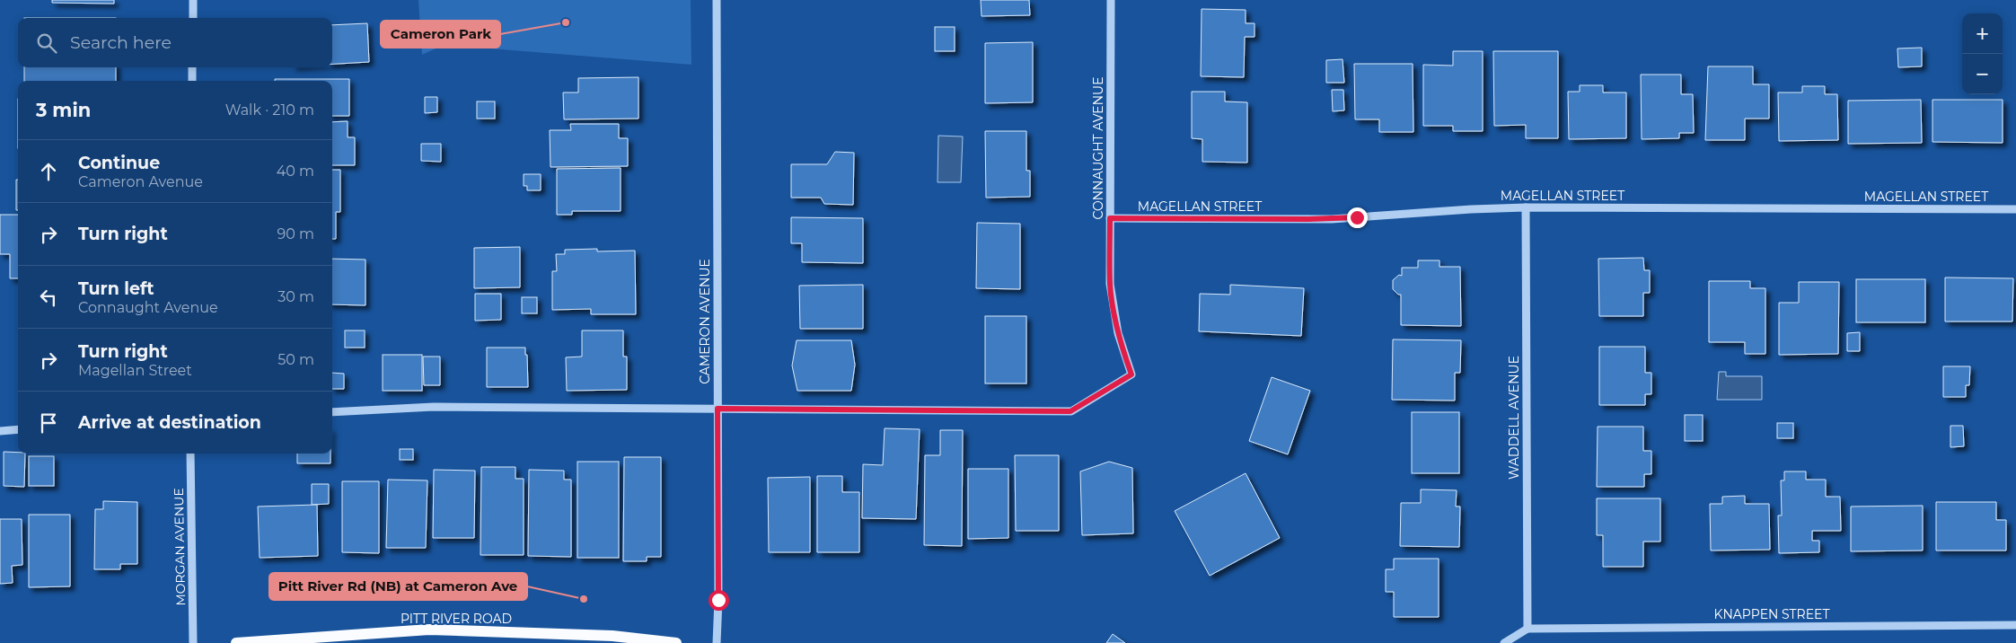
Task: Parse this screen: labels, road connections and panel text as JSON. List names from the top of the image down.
{
  "streets": {
    "main road": ["PITT RIVER ROAD"],
    "street": [
      "CONNAUGHT AVENUE",
      "MAGELLAN STREET",
      "CAMERON AVENUE",
      "WADDELL AVENUE",
      "MORGAN AVENUE",
      "KNAPPEN STREET"
    ]
  },
  "crossings": [
    ["CONNAUGHT AVENUE", "MAGELLAN STREET"],
    ["CONNAUGHT AVENUE", "CAMERON AVENUE"],
    ["MAGELLAN STREET", "WADDELL AVENUE"],
    ["WADDELL AVENUE", "KNAPPEN STREET"]
  ],
  "places": ["Cameron Park", "Pitt River Rd (NB) at Cameron Ave"],
  "page": {
    "map_buttons": ["+", "−"],
    "search": "Search here",
    "heading": ["3 min", "Walk · 210 m"],
    "list": [
      ["Continue", "Cameron Avenue", "40 m"],
      ["Turn right", "90 m"],
      ["Turn left", "Connaught Avenue", "30 m"],
      ["Turn right", "Magellan Street", "50 m"],
      "Arrive at destination"
    ]
  }
}
